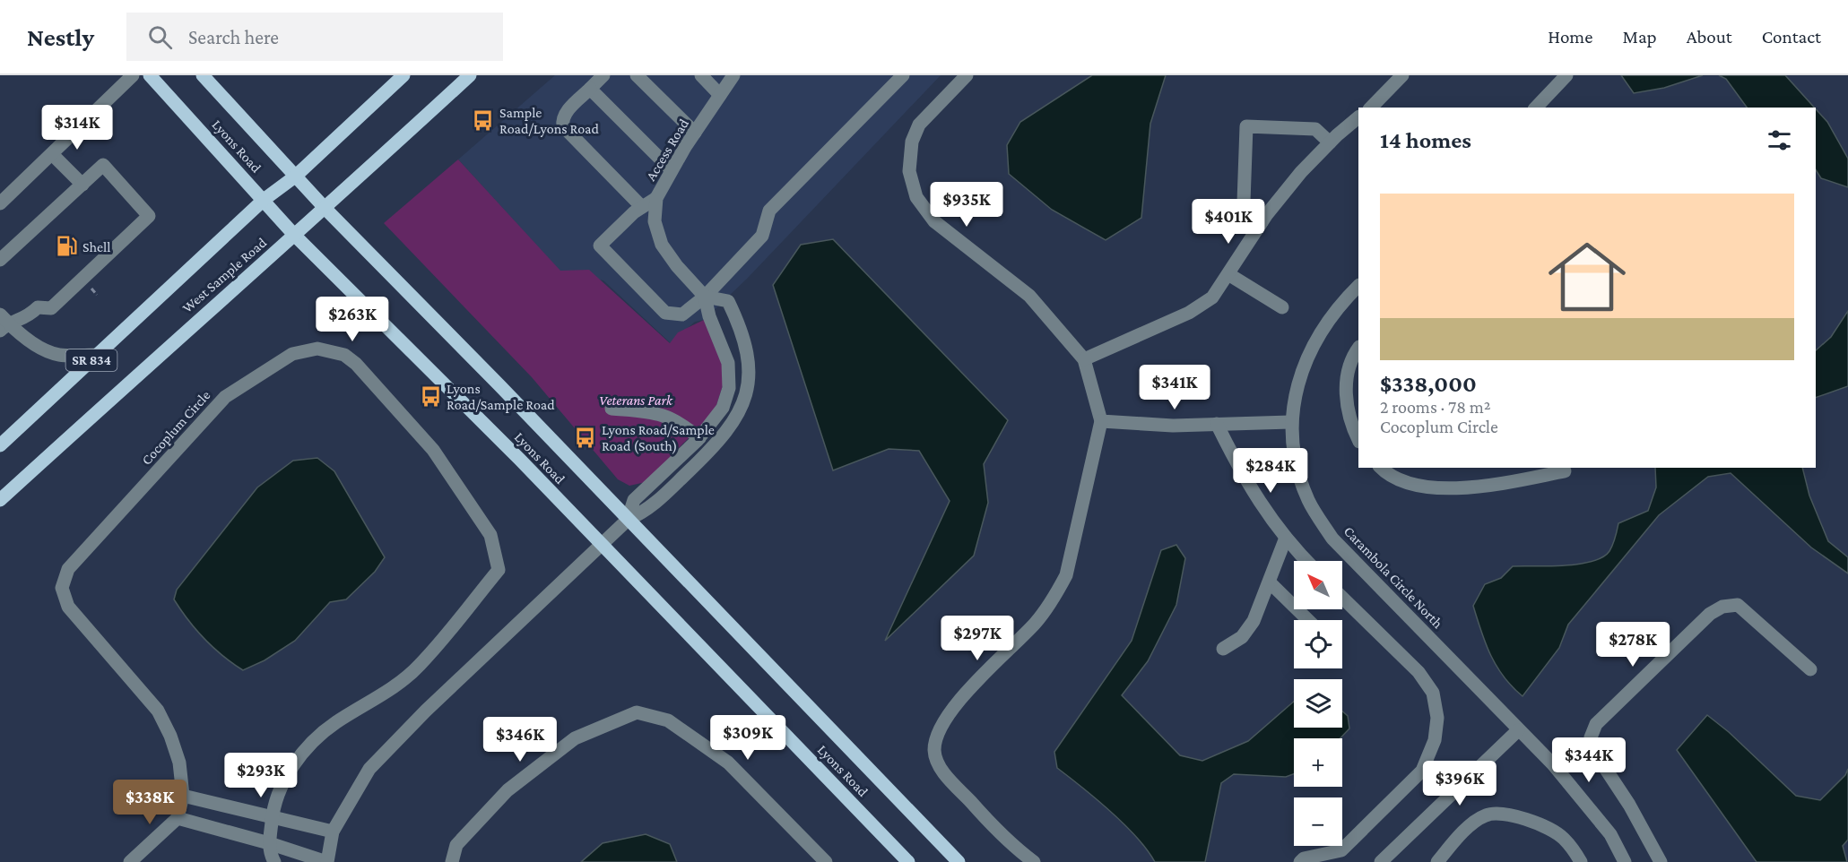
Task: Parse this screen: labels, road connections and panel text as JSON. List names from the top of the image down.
{
  "streets": {
    "main road": ["Lyons Road", "West Sample Road", "SR 834"],
    "street": ["Access Road", "Cocoplum Circle", "Carambola Circle North"]
  },
  "crossings": [
    ["Lyons Road", "Access Road"],
    ["Lyons Road", "West Sample Road"]
  ],
  "parks": ["Veterans Park"],
  "places": {
    "bus stop": ["Sample Road/Lyons Road", "Lyons Road/Sample Road", "Lyons Road/Sample Road (South)"],
    "fuel station": ["Shell"]
  },
  "north": "top left",
  "page": {
    "header": "Nestly",
    "search": "Search here",
    "nav": [
      "Home",
      "Map",
      "About",
      "Contact"
    ],
    "price": [
      "$314K",
      "$935K",
      "$401K",
      "$263K",
      "$341K",
      "$284K",
      "$297K",
      "$278K",
      "$309K",
      "$346K",
      "$344K",
      "$293K",
      "$396K",
      "$338K"
    ],
    "heading": "14 homes",
    "list": [
      {
        "name": "$338,000",
        "note": "2 rooms · 78 m² · Cocoplum Circle"
      }
    ],
    "map_buttons": ["+", "−"]
  }
}
